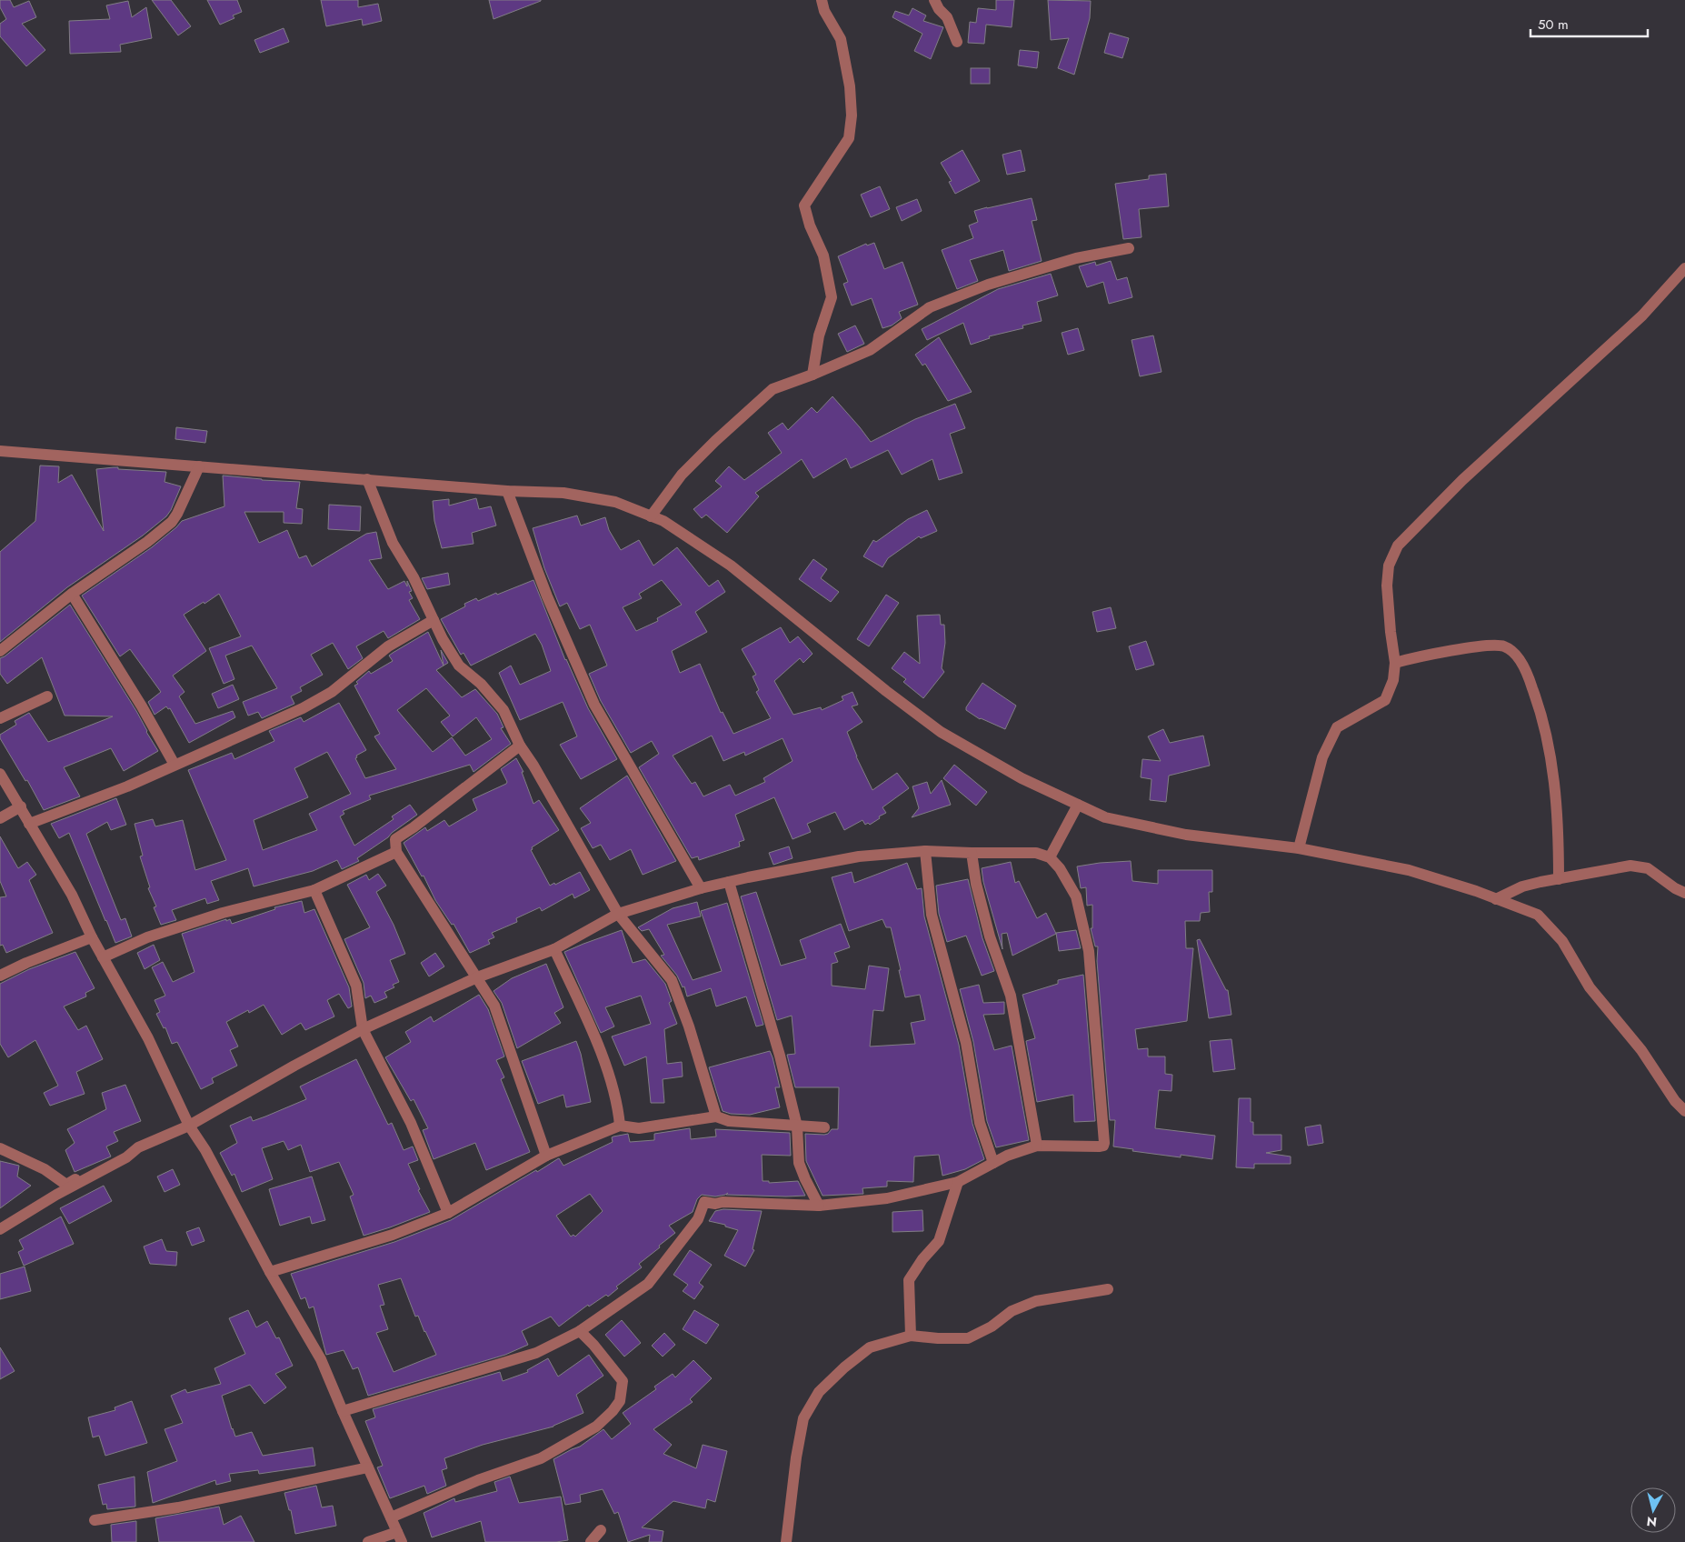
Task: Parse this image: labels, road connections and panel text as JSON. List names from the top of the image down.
{
  "scale_bar": "50 m",
  "north": "bottom"
}
